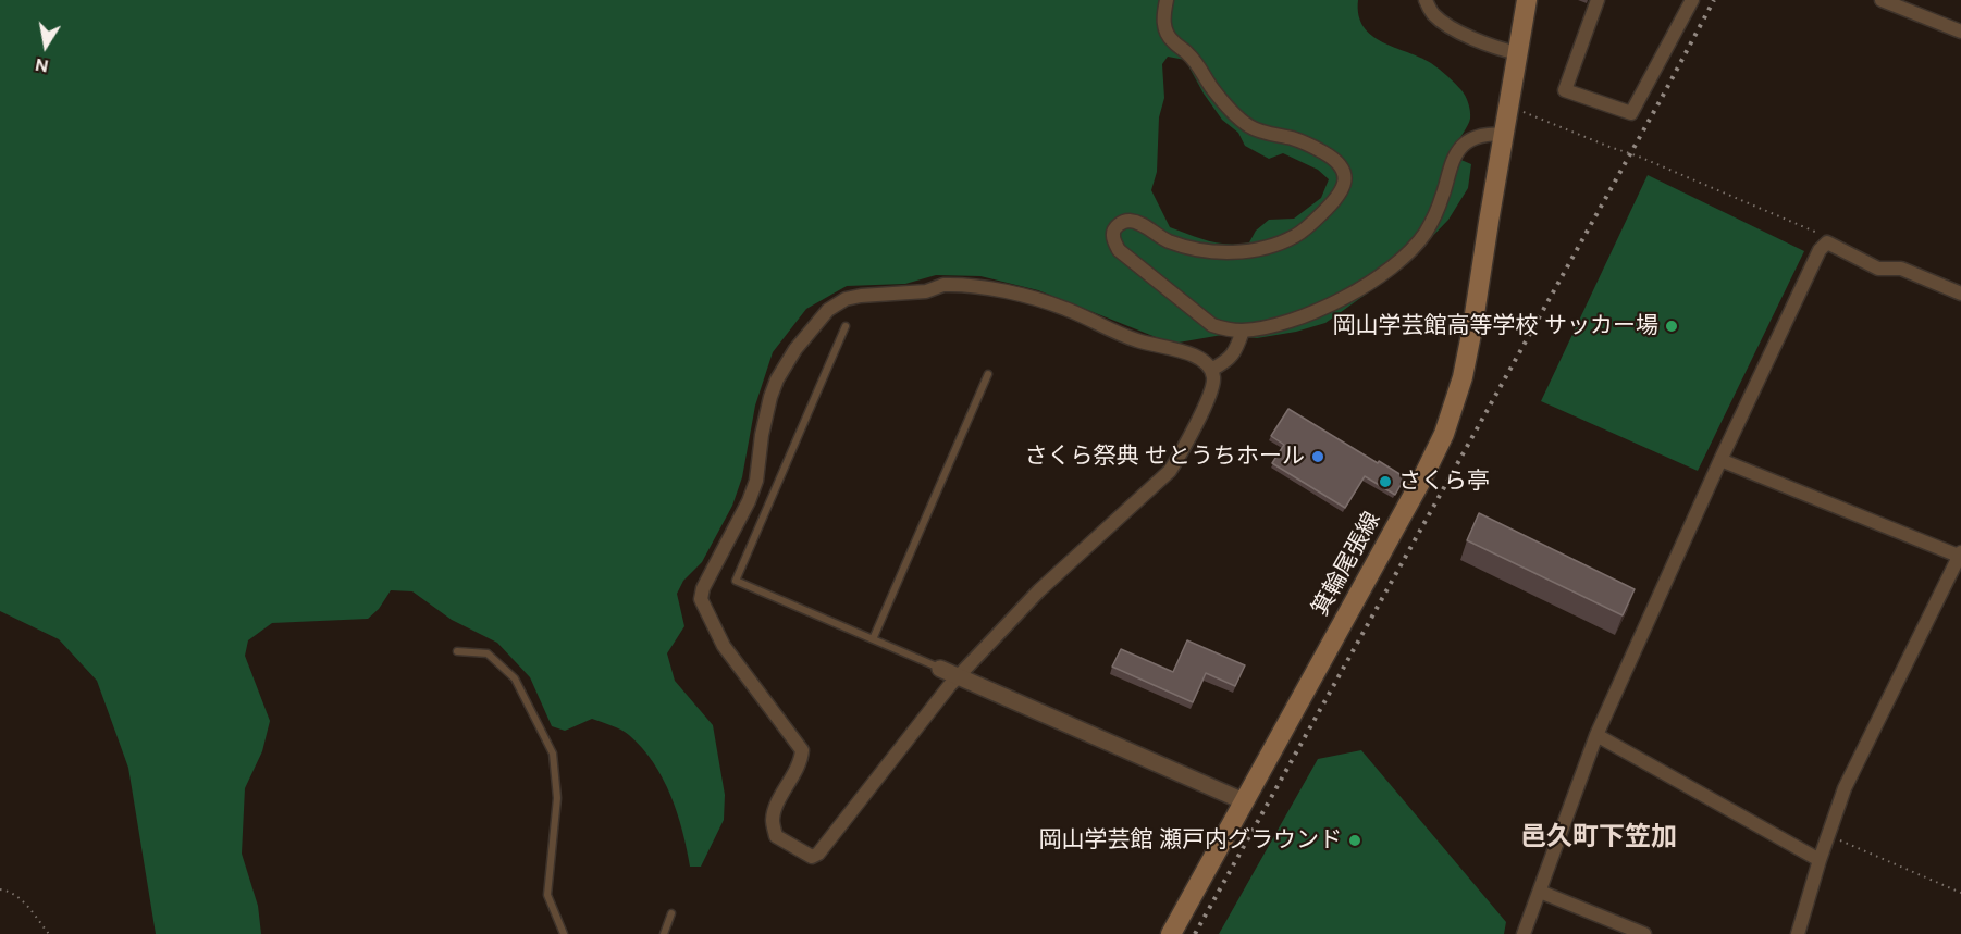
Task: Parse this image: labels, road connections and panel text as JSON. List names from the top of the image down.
{
  "streets": {
    "main road": ["箕輪尾張線"]
  },
  "districts": ["邑久町下笠加"],
  "places": [
    "岡山学芸館高等学校 サッカー場",
    "さくら祭典 せとうちホール",
    "さくら亭",
    "岡山学芸館 瀬戸内グラウンド"
  ],
  "north": "bottom"
}
